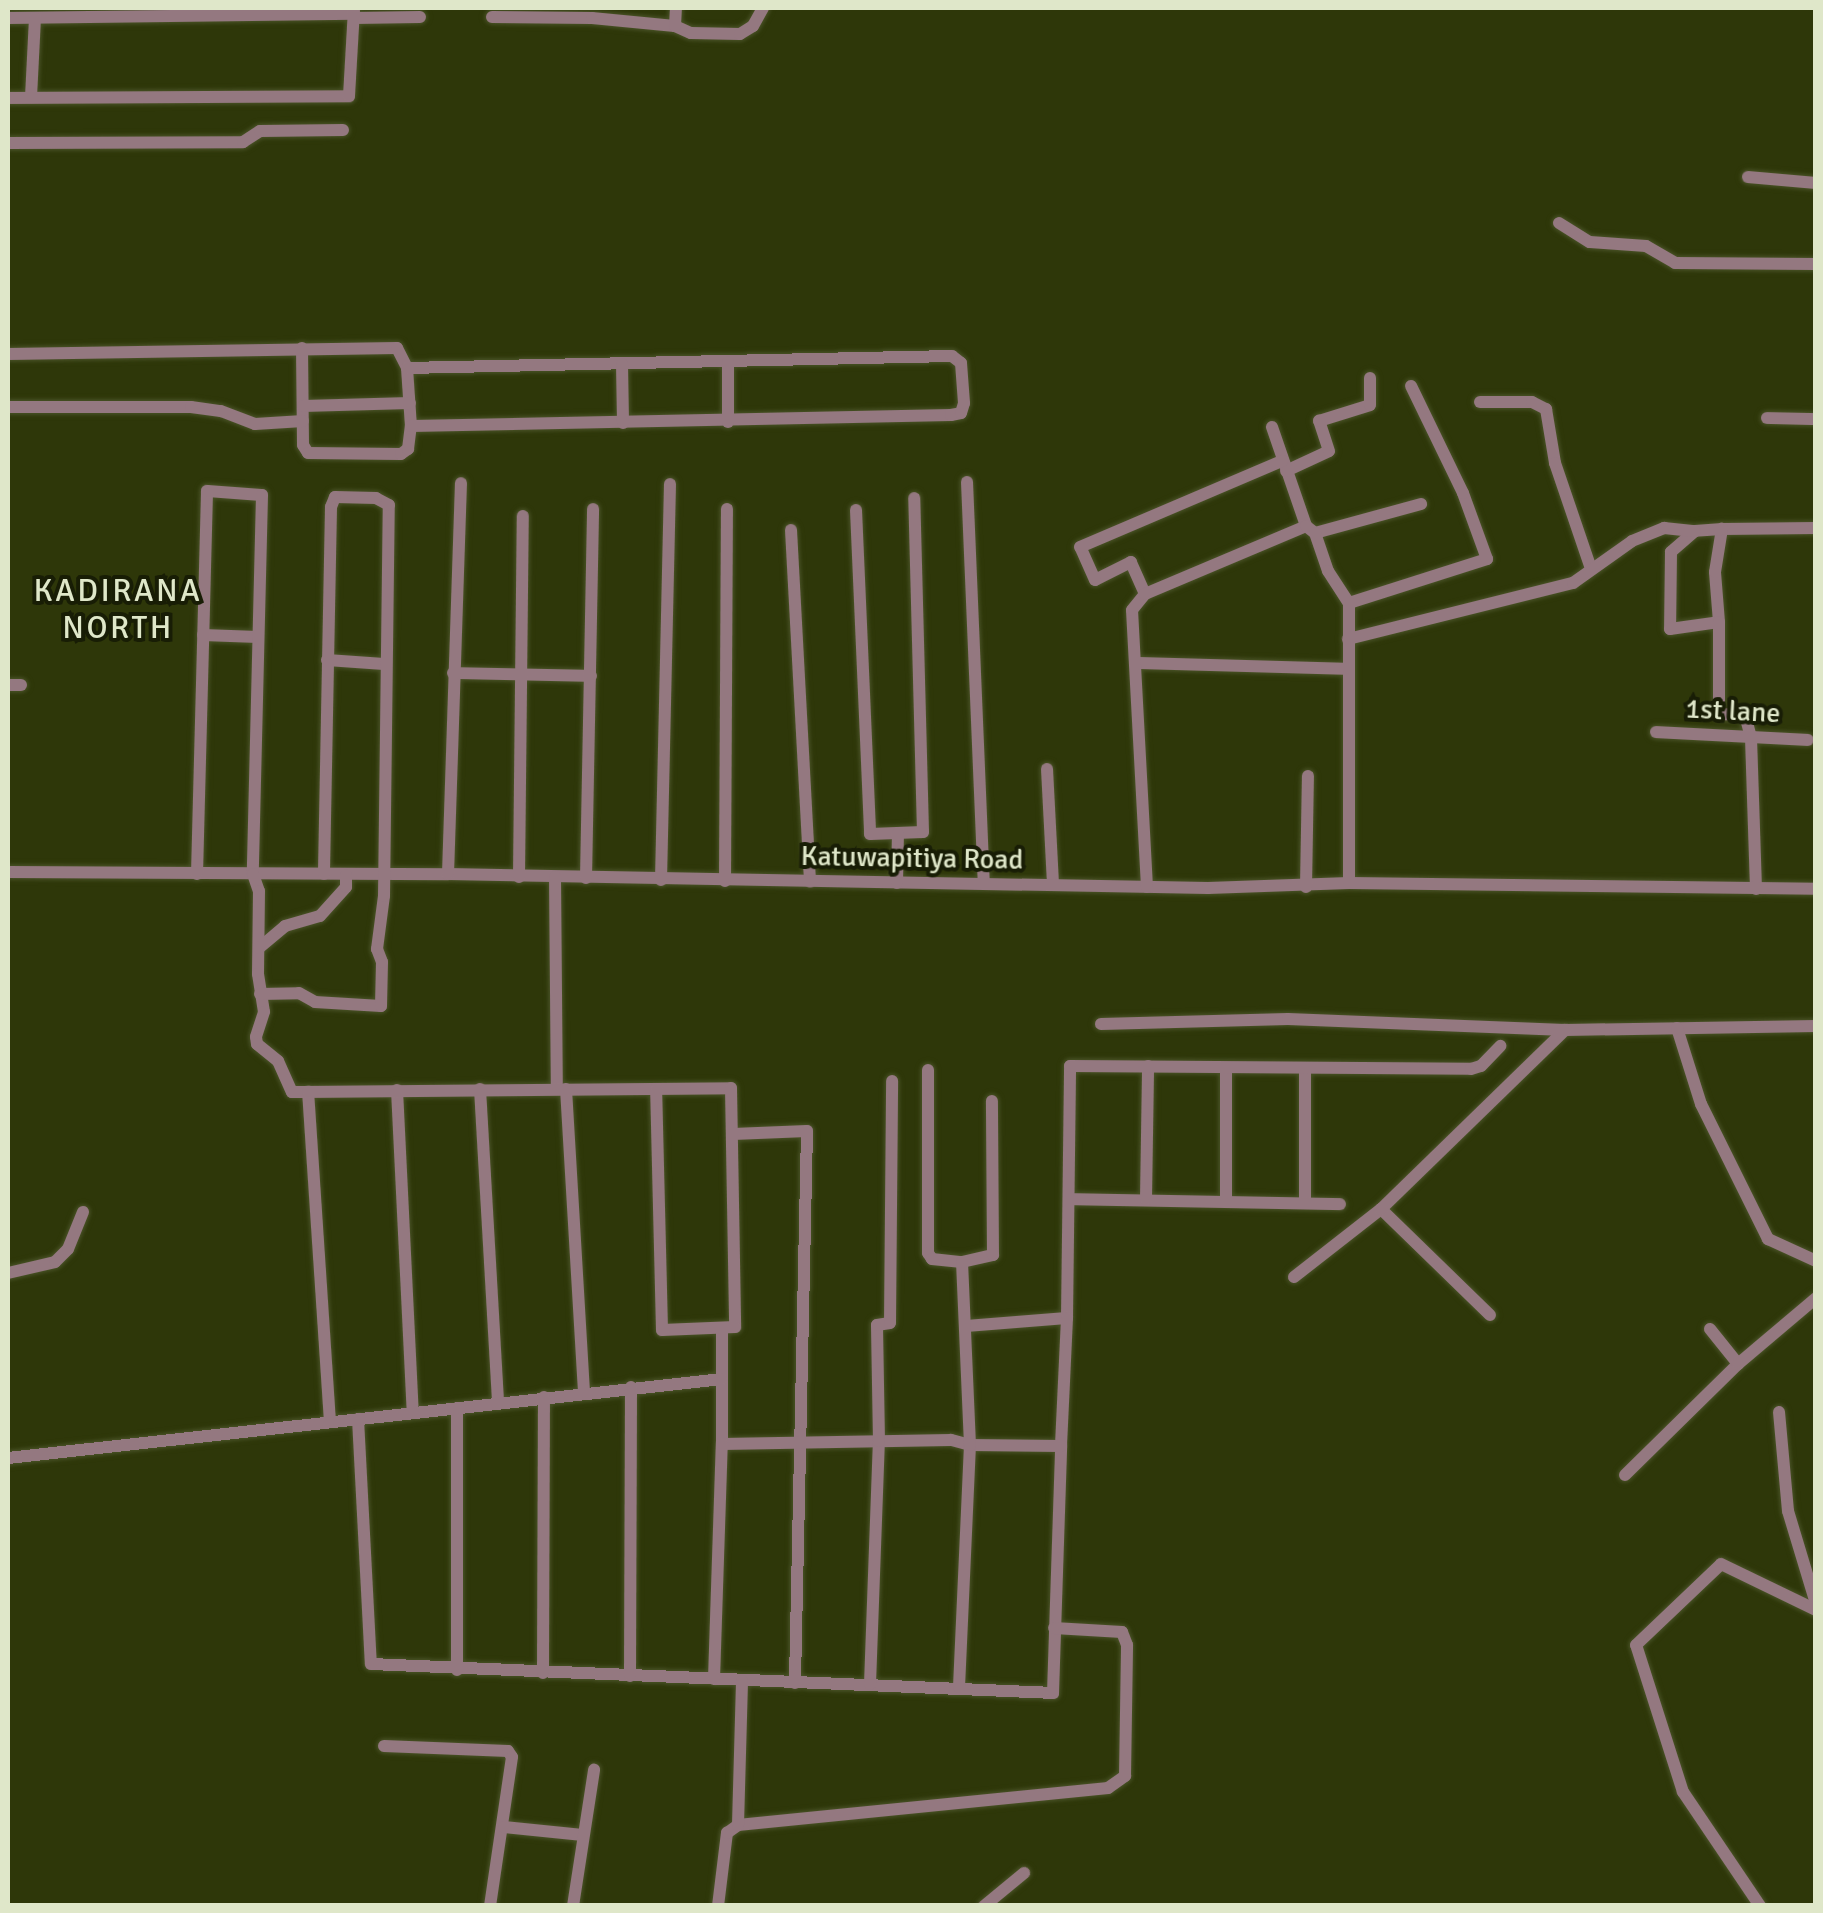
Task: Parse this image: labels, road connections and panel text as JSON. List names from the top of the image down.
{
  "streets": {
    "street": ["1st lane", "Katuwapitiya Road"]
  },
  "districts": ["KADIRANA NORTH"]
}
